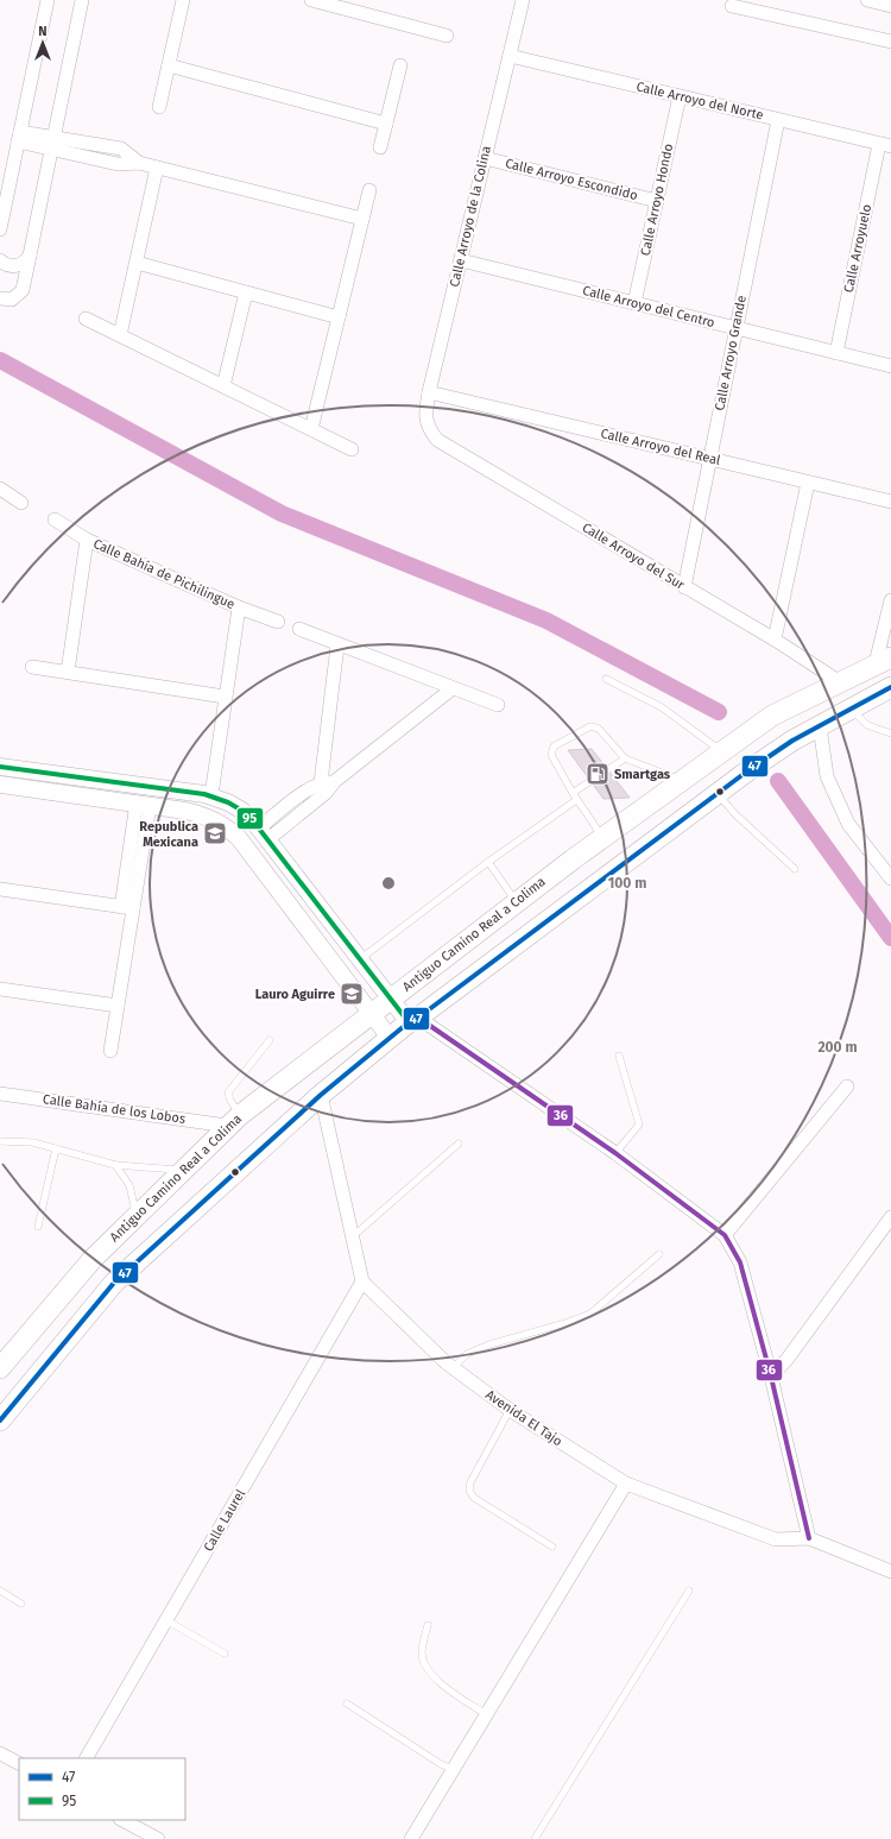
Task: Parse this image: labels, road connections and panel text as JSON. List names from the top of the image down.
{
  "streets": {
    "main road": ["Antiguo Camino Real a Colima"],
    "street": [
      "Calle Arroyo del Norte",
      "Calle Arroyo Escondido",
      "Calle Arroyo Hondo",
      "Calle Arroyo de la Colina",
      "Calle Arroyuelo",
      "Calle Arroyo del Centro",
      "Calle Arroyo Grande",
      "Calle Arroyo del Real",
      "Calle Arroyo del Sur",
      "Calle Bahía de Pichilingue",
      "Calle Bahía de los Lobos",
      "Avenida El Tajo",
      "Calle Laurel"
    ]
  },
  "crossings": [
    ["Calle Arroyo del Norte", "Calle Arroyo Hondo"],
    ["Calle Arroyo del Norte", "Calle Arroyo de la Colina"],
    ["Calle Arroyo del Norte", "Calle Arroyuelo"],
    ["Calle Arroyo del Norte", "Calle Arroyo Grande"],
    ["Calle Arroyo Escondido", "Calle Arroyo Hondo"],
    ["Calle Arroyo Escondido", "Calle Arroyo de la Colina"],
    ["Calle Arroyo Hondo", "Calle Arroyo del Centro"],
    ["Calle Arroyo de la Colina", "Calle Arroyo del Centro"],
    ["Calle Arroyo de la Colina", "Calle Arroyo del Real"],
    ["Calle Arroyo de la Colina", "Calle Arroyo del Sur"],
    ["Calle Arroyuelo", "Calle Arroyo del Centro"],
    ["Calle Arroyo del Centro", "Calle Arroyo Grande"],
    ["Calle Arroyo Grande", "Calle Arroyo del Real"],
    ["Calle Arroyo Grande", "Calle Arroyo del Sur"],
    ["Calle Arroyo del Sur", "Antiguo Camino Real a Colima"],
    ["Antiguo Camino Real a Colima", "Calle Bahía de los Lobos"],
    ["Avenida El Tajo", "Calle Laurel"]
  ],
  "places": {
    "fuel station": ["Smartgas"],
    "school or university": ["Republica Mexicana", "Lauro Aguirre"]
  },
  "lines": ["transit line 47", "transit line 95", "transit line 36"],
  "legend": ["47", "95"],
  "north": "top",
  "rings": ["100 m", "200 m"]
}
